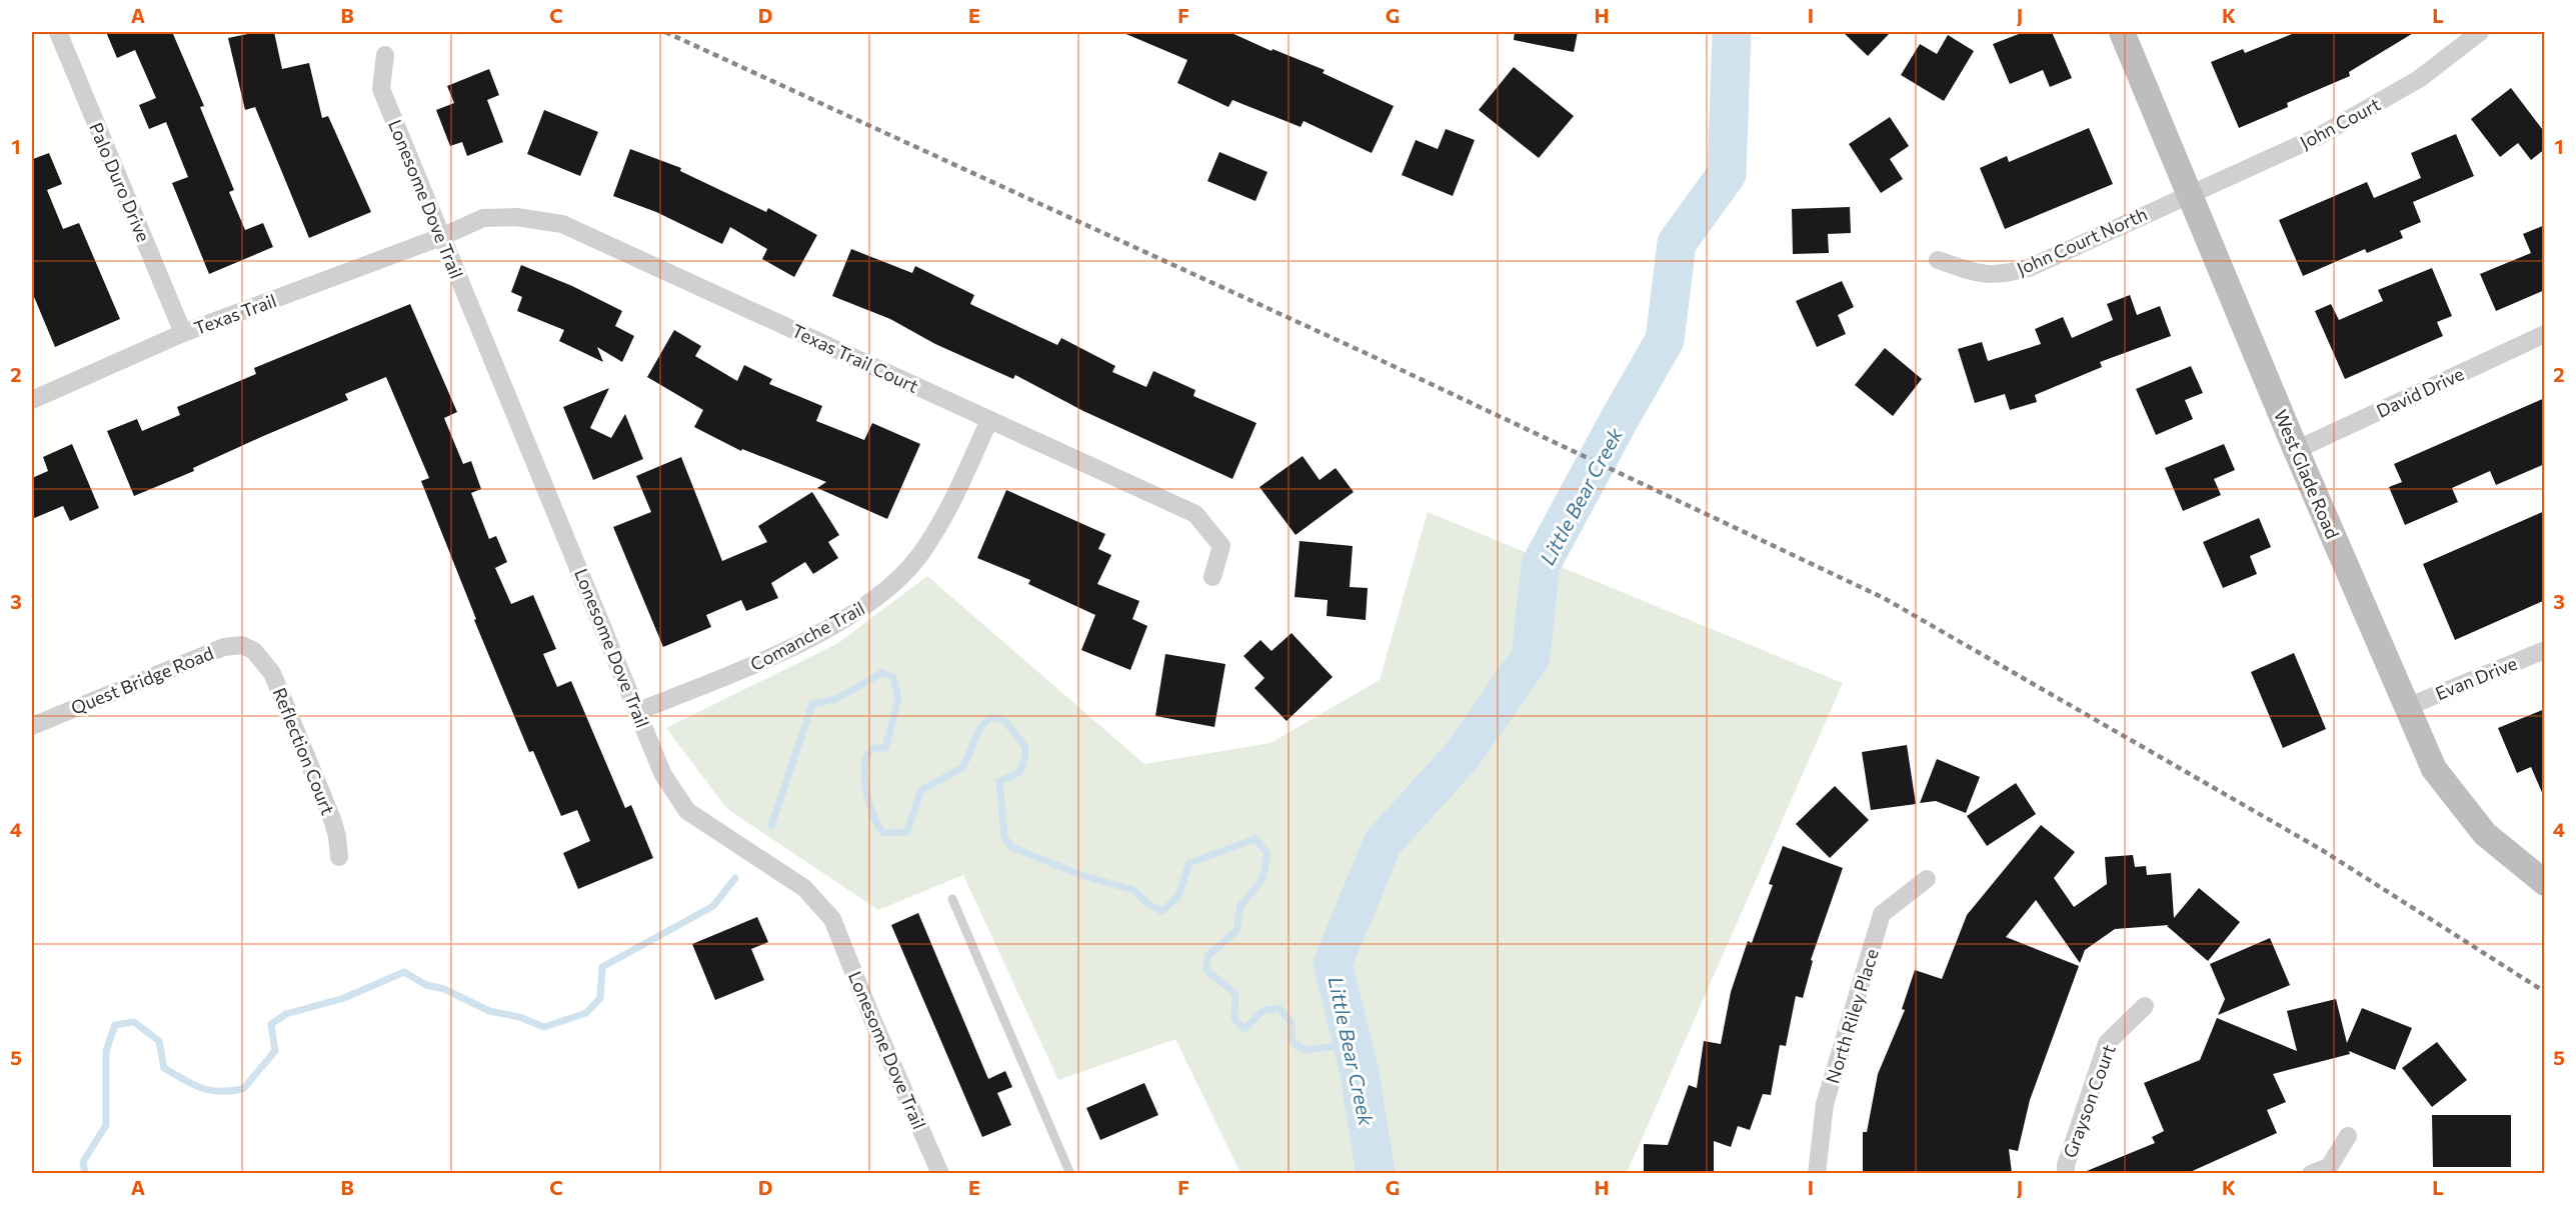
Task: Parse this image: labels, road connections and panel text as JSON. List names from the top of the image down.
{
  "streets": {
    "main road": ["West Glade Road"],
    "street": [
      "John Court",
      "Palo Duro Drive",
      "Lonesome Dove Trail",
      "John Court North",
      "Texas Trail",
      "Texas Trail Court",
      "David Drive",
      "Comanche Trail",
      "Evan Drive",
      "Quest Bridge Road",
      "Reflection Court",
      "North Riley Place",
      "Grayson Court"
    ]
  },
  "crossings": [
    ["John Court", "John Court North"],
    ["John Court", "West Glade Road"],
    ["Palo Duro Drive", "Texas Trail"],
    ["Lonesome Dove Trail", "Texas Trail"],
    ["Lonesome Dove Trail", "Texas Trail Court"],
    ["Lonesome Dove Trail", "Comanche Trail"],
    ["John Court North", "West Glade Road"],
    ["Texas Trail", "Texas Trail Court"],
    ["Texas Trail Court", "Comanche Trail"],
    ["David Drive", "West Glade Road"],
    ["West Glade Road", "Evan Drive"],
    ["Quest Bridge Road", "Reflection Court"]
  ],
  "water": ["Little Bear Creek"],
  "grid": {
    "columns": [
      "A",
      "B",
      "C",
      "D",
      "E",
      "F",
      "G",
      "H",
      "I",
      "J",
      "K",
      "L"
    ],
    "rows": [
      "1",
      "2",
      "3",
      "4",
      "5"
    ]
  }
}
